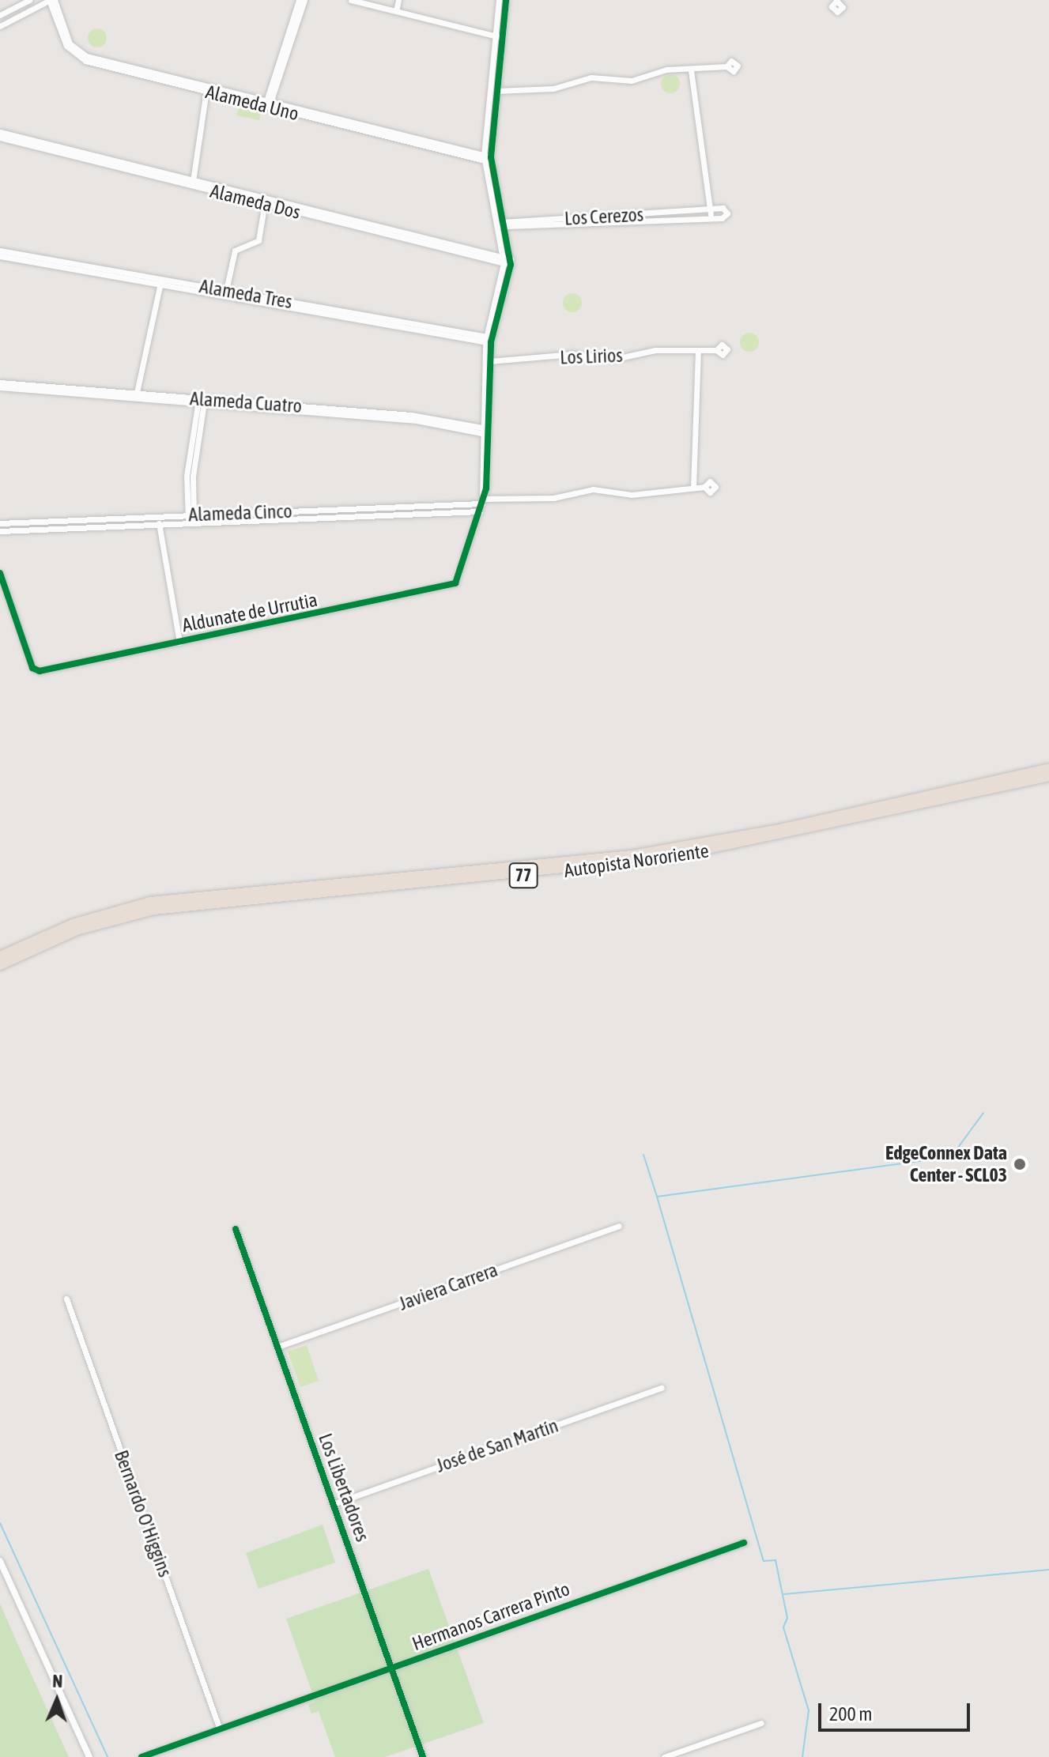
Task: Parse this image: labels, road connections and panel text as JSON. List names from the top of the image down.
{
  "streets": {
    "highway": ["Autopista Nororiente", "77"],
    "street": [
      "Alameda Uno",
      "Alameda Dos",
      "Los Cerezos",
      "Alameda Tres",
      "Los Lirios",
      "Alameda Cuatro",
      "Alameda Cinco",
      "Aldunate de Urrutia",
      "Javiera Carrera",
      "José de San Martín",
      "Los Libertadores",
      "Bernardo O'Higgins",
      "Hermanos Carrera Pinto"
    ]
  },
  "crossings": [
    ["Alameda Uno", "Aldunate de Urrutia"],
    ["Alameda Dos", "Aldunate de Urrutia"],
    ["Los Cerezos", "Aldunate de Urrutia"],
    ["Alameda Tres", "Aldunate de Urrutia"],
    ["Los Lirios", "Aldunate de Urrutia"],
    ["Alameda Cuatro", "Aldunate de Urrutia"],
    ["Alameda Cinco", "Aldunate de Urrutia"],
    ["Javiera Carrera", "Los Libertadores"],
    ["José de San Martín", "Los Libertadores"],
    ["Los Libertadores", "Hermanos Carrera Pinto"],
    ["Bernardo O'Higgins", "Hermanos Carrera Pinto"]
  ],
  "places": ["EdgeConnex Data Center - SCL03"],
  "scale_bar": "200 m",
  "north": "top"
}
